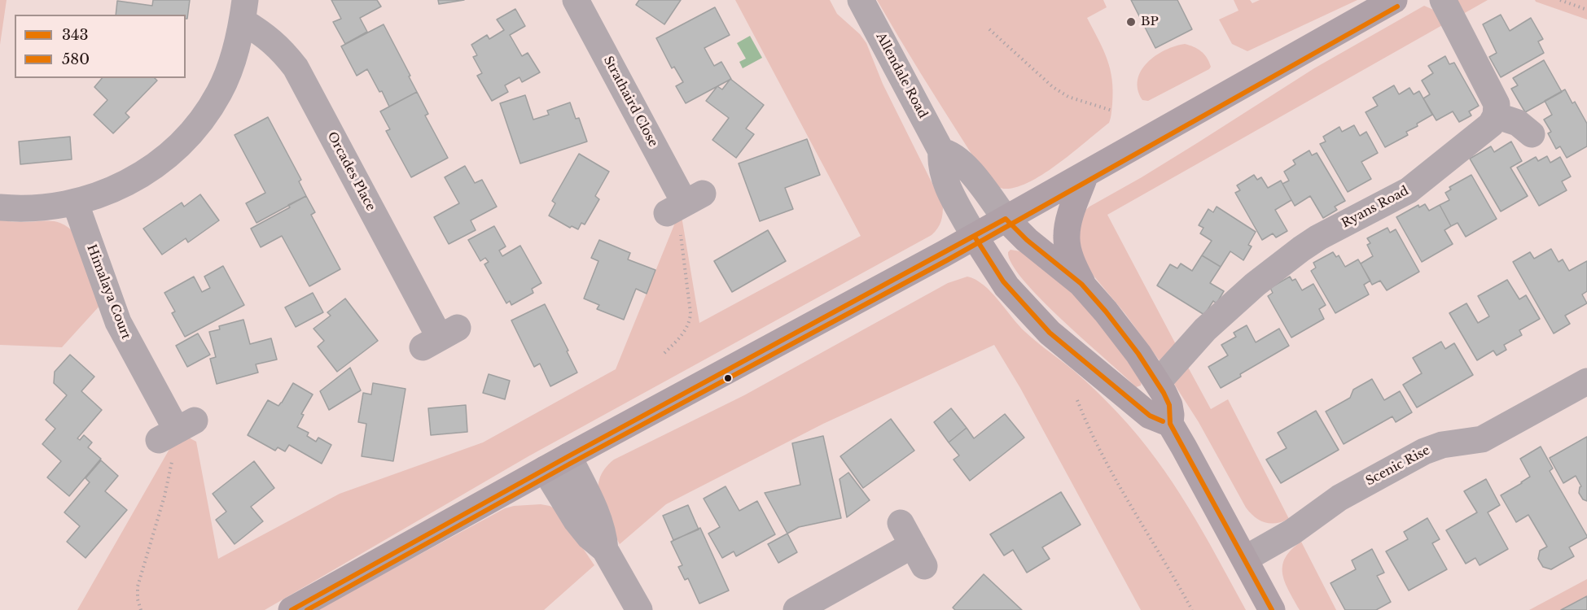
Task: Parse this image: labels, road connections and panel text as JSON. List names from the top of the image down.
{
  "streets": {
    "street": [
      "Allendale Road",
      "Strathaird Close",
      "Orcades Place",
      "Ryans Road",
      "Himalaya Court",
      "Scenic Rise"
    ]
  },
  "places": ["BP"],
  "lines": ["transit line 580", "transit line 343"],
  "legend": ["343", "580"]
}
